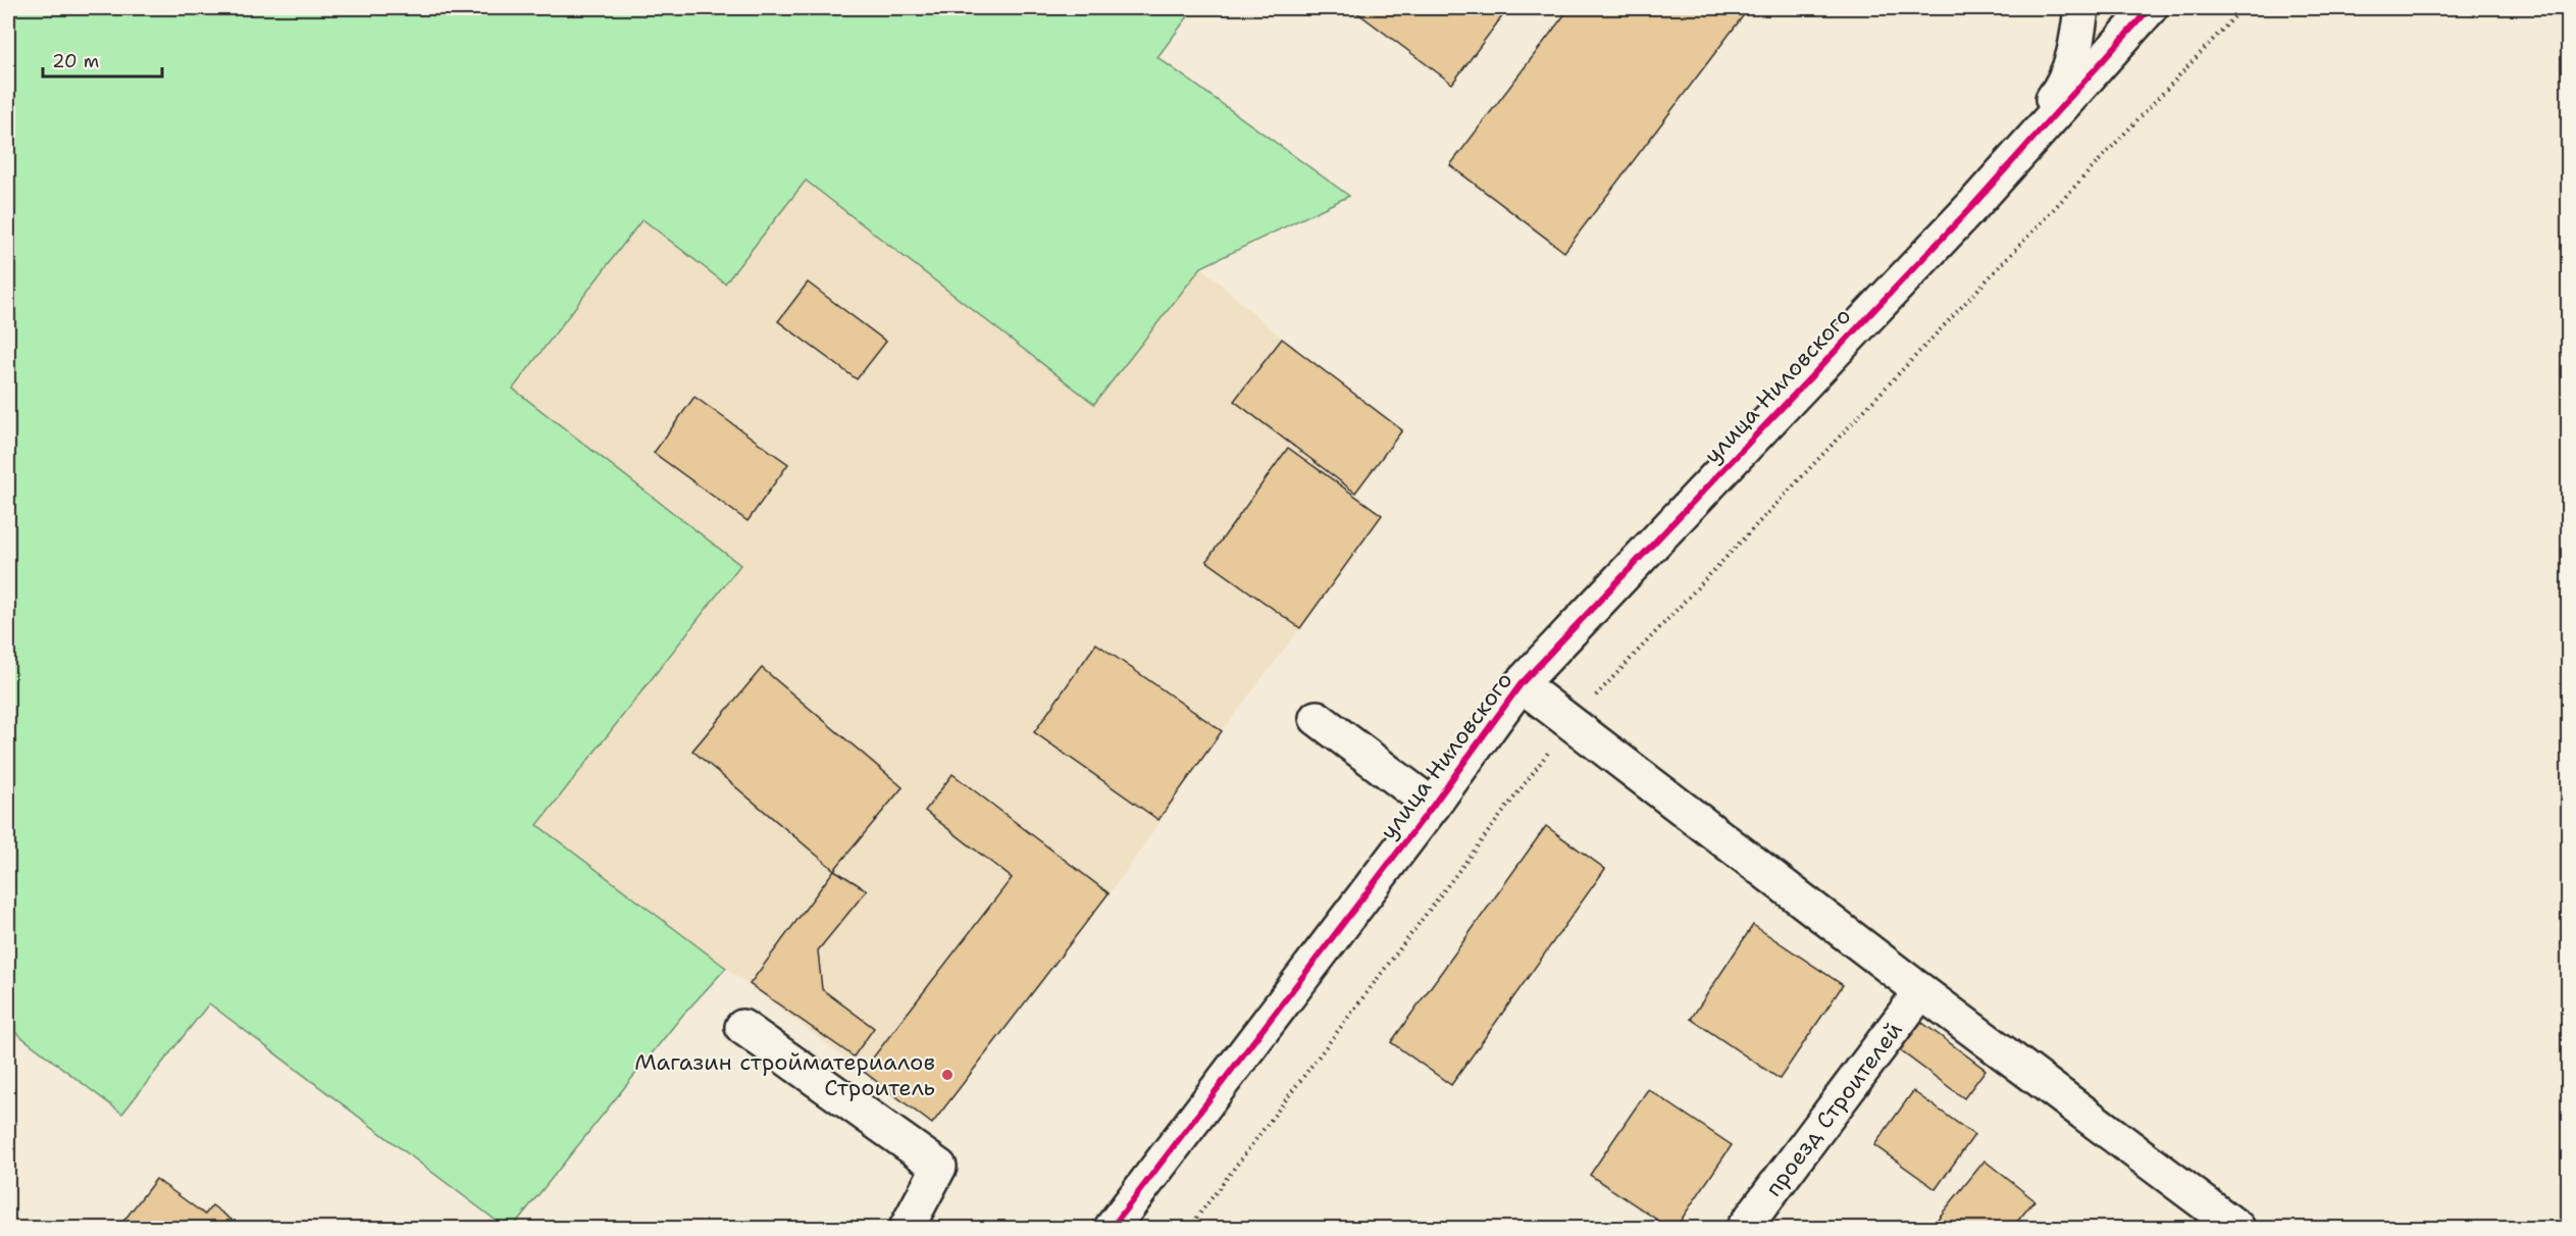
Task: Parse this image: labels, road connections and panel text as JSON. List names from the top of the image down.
{
  "streets": {
    "street": ["улица Ниловского", "проезд Строителей"]
  },
  "places": ["Магазин стройматериалов Строитель"],
  "scale_bar": "20 m"
}
